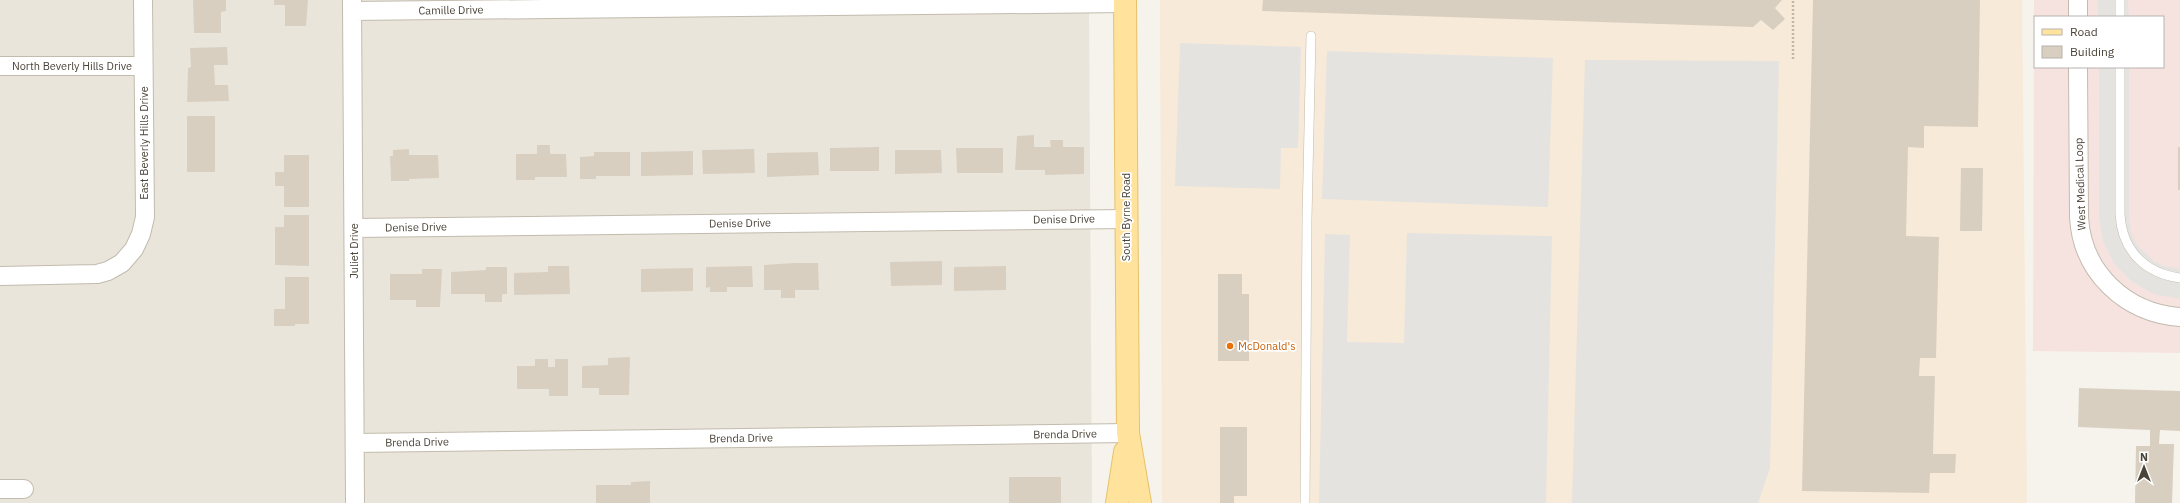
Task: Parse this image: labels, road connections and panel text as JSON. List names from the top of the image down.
{
  "streets": {
    "main road": ["South Byrne Road"],
    "street": [
      "Camille Drive",
      "North Beverly Hills Drive",
      "East Beverly Hills Drive",
      "West Medical Loop",
      "Denise Drive",
      "Juliet Drive",
      "Brenda Drive"
    ]
  },
  "crossings": [
    ["Camille Drive", "South Byrne Road"],
    ["Camille Drive", "Juliet Drive"],
    ["North Beverly Hills Drive", "East Beverly Hills Drive"],
    ["South Byrne Road", "Denise Drive"],
    ["South Byrne Road", "Brenda Drive"],
    ["Denise Drive", "Juliet Drive"],
    ["Juliet Drive", "Brenda Drive"]
  ],
  "places": ["McDonald's"],
  "legend": ["Road", "Building"],
  "north": "top"
}
